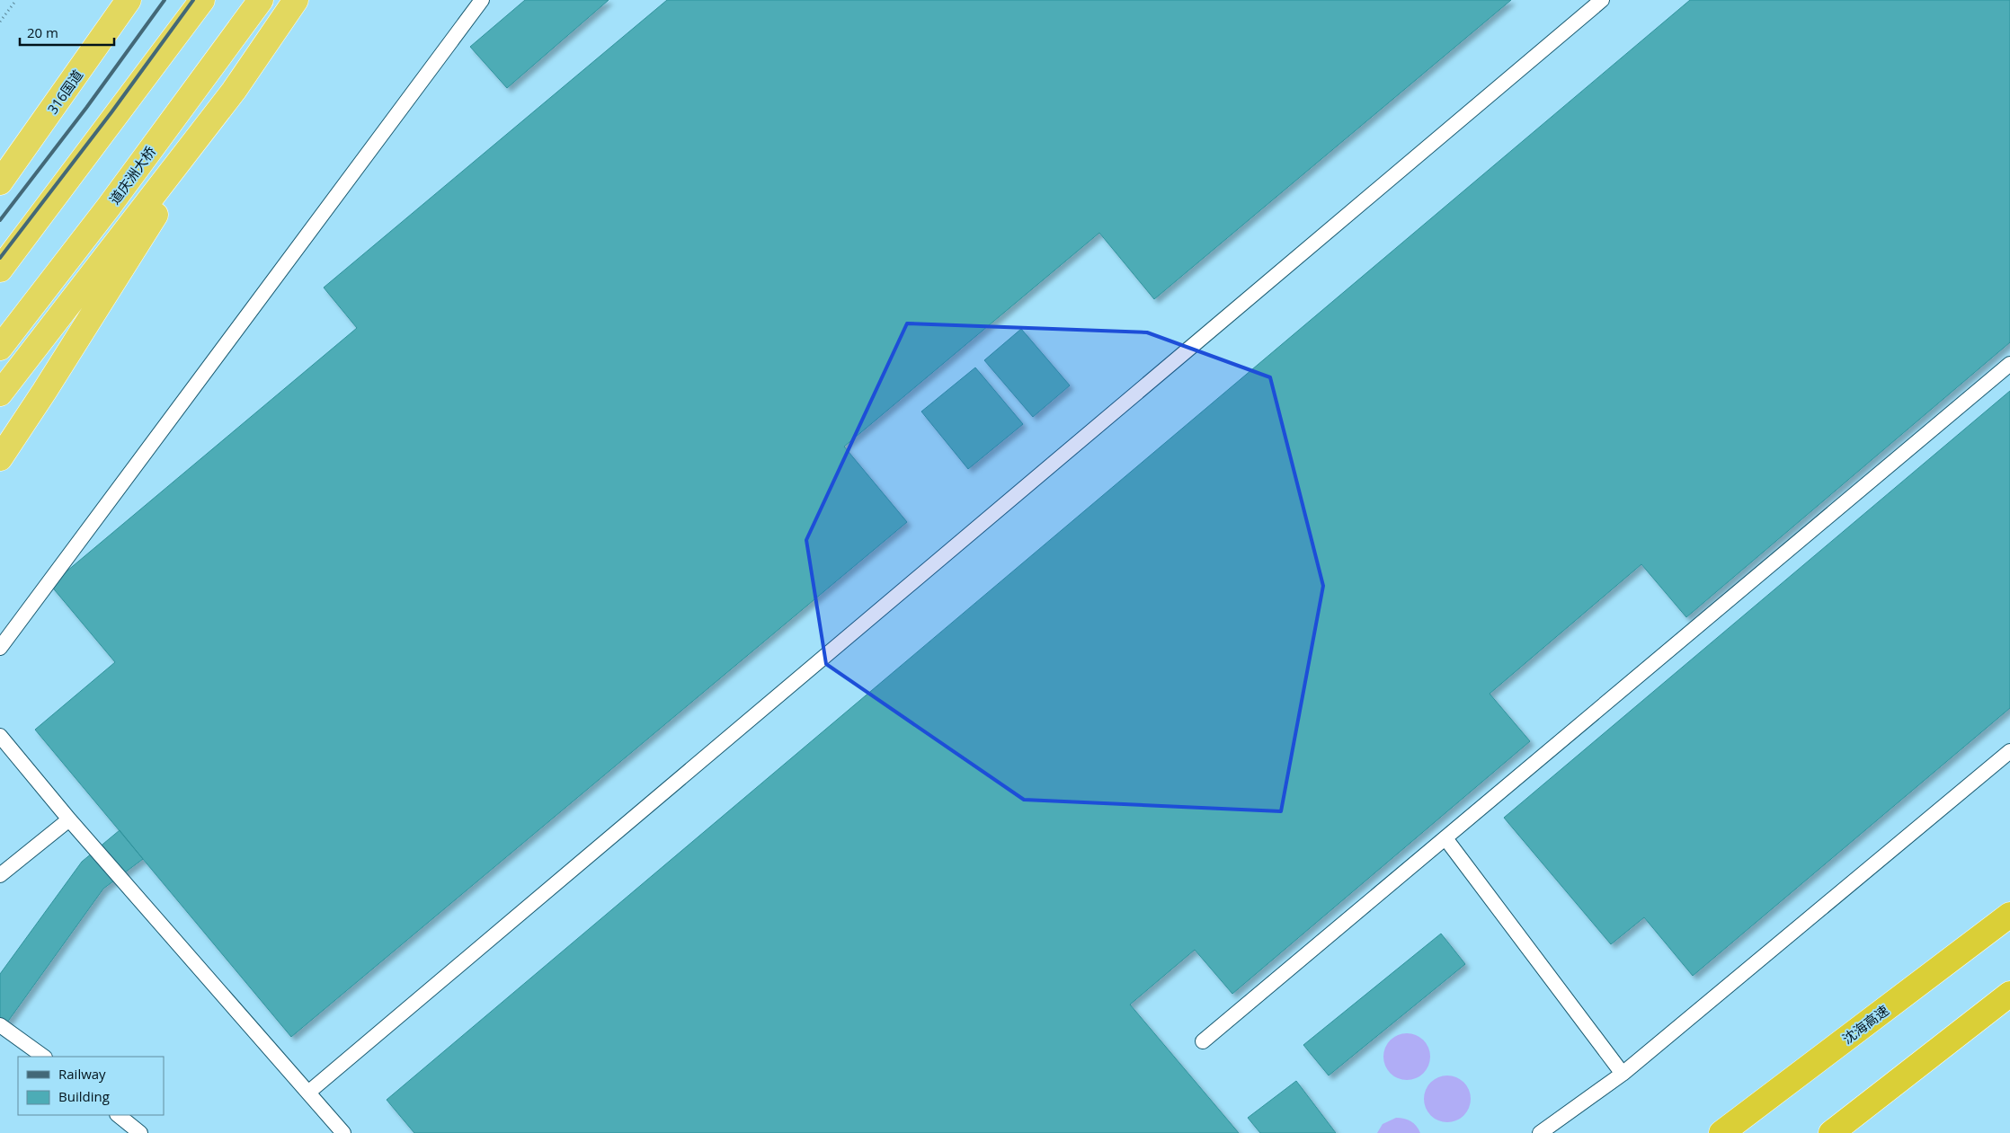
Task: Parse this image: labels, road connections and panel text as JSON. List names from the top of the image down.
{
  "streets": {
    "highway": ["316国道", "道庆洲大桥", "沈海高速"]
  },
  "legend": ["Railway", "Building"],
  "scale_bar": "20 m"
}
